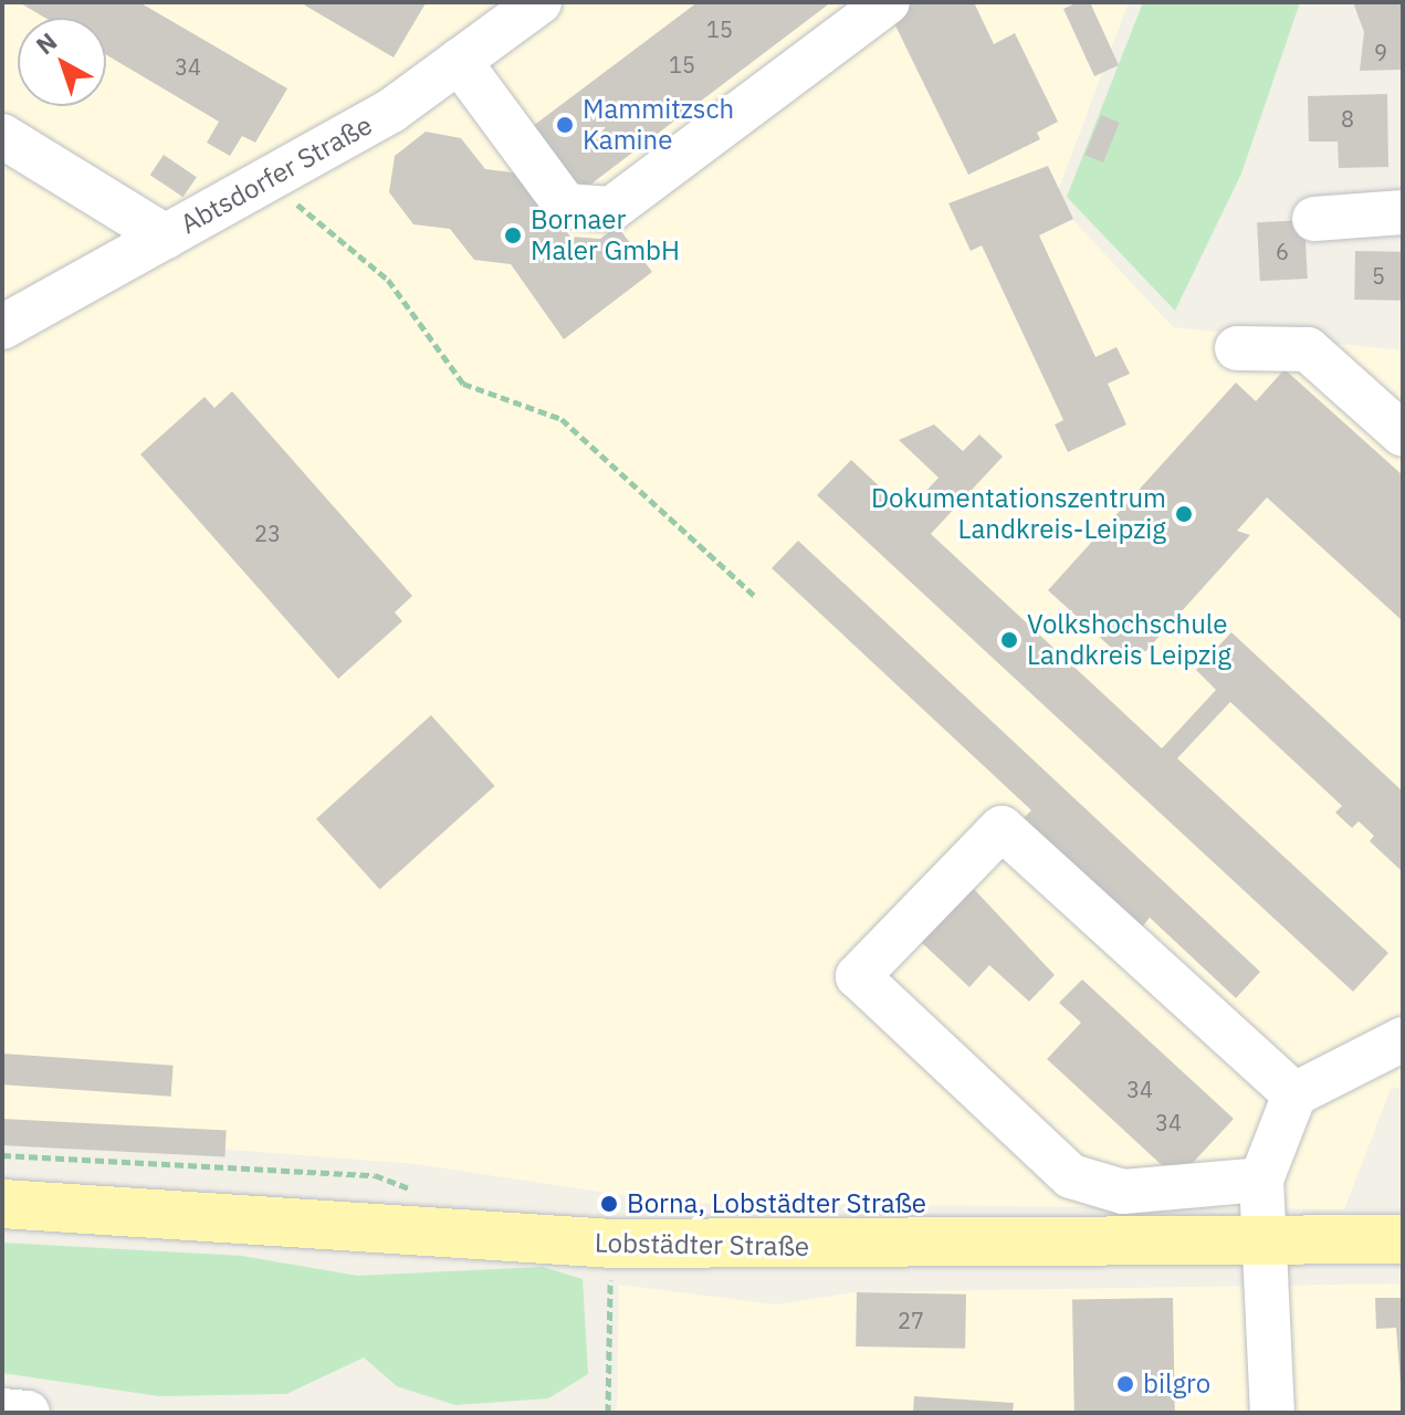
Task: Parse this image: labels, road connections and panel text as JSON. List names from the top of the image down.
{
  "streets": {
    "main road": ["Lobstädter Straße"],
    "street": ["Abtsdorfer Straße"]
  },
  "places": [
    "Mammitzsch Kamine",
    "Bornaer Maler GmbH",
    "Dokumentationszentrum Landkreis-Leipzig",
    "Volkshochschule Landkreis Leipzig",
    "Borna, Lobstädter Straße",
    "bilgro"
  ],
  "house_numbers": [
    "15",
    "9",
    "15",
    "34",
    "8",
    "6",
    "5",
    "23",
    "34",
    "34",
    "27"
  ],
  "north": "top left"
}
